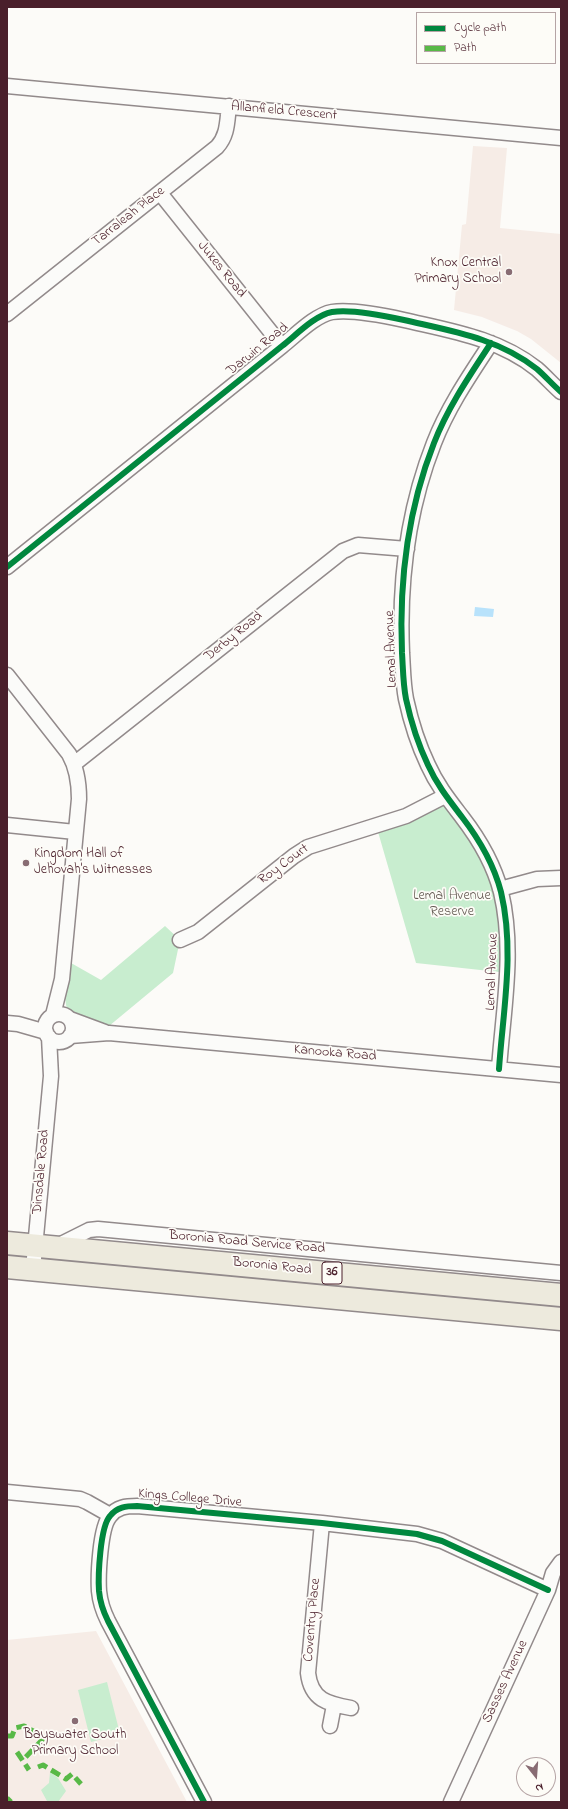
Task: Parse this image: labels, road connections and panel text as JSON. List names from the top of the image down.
{
  "streets": {
    "main road": ["Boronia Road", "36"],
    "street": [
      "Allanfield Crescent",
      "Tarraleah Place",
      "Jukes Road",
      "Darwin Road",
      "Derby Road",
      "Lemal Avenue",
      "Roy Court",
      "Kanooka Road",
      "Dinsdale Road",
      "Boronia Road Service Road",
      "Kings College Drive",
      "Coventry Place",
      "Sasses Avenue"
    ]
  },
  "crossings": [
    ["Allanfield Crescent", "Tarraleah Place"],
    ["Tarraleah Place", "Jukes Road"],
    ["Jukes Road", "Darwin Road"],
    ["Darwin Road", "Lemal Avenue"],
    ["Derby Road", "Lemal Avenue"],
    ["Derby Road", "Dinsdale Road"],
    ["Lemal Avenue", "Roy Court"],
    ["Lemal Avenue", "Kanooka Road"],
    ["Kanooka Road", "Dinsdale Road"],
    ["Dinsdale Road", "Boronia Road"],
    ["Boronia Road Service Road", "Boronia Road"],
    ["Kings College Drive", "Coventry Place"],
    ["Kings College Drive", "Sasses Avenue"]
  ],
  "parks": ["Lemal Avenue Reserve"],
  "places": ["Knox Central Primary School", "Kingdom Hall of Jehovah's Witnesses", "Bayswater South Primary School"],
  "legend": ["Cycle path", "Path"],
  "north": "bottom"
}
